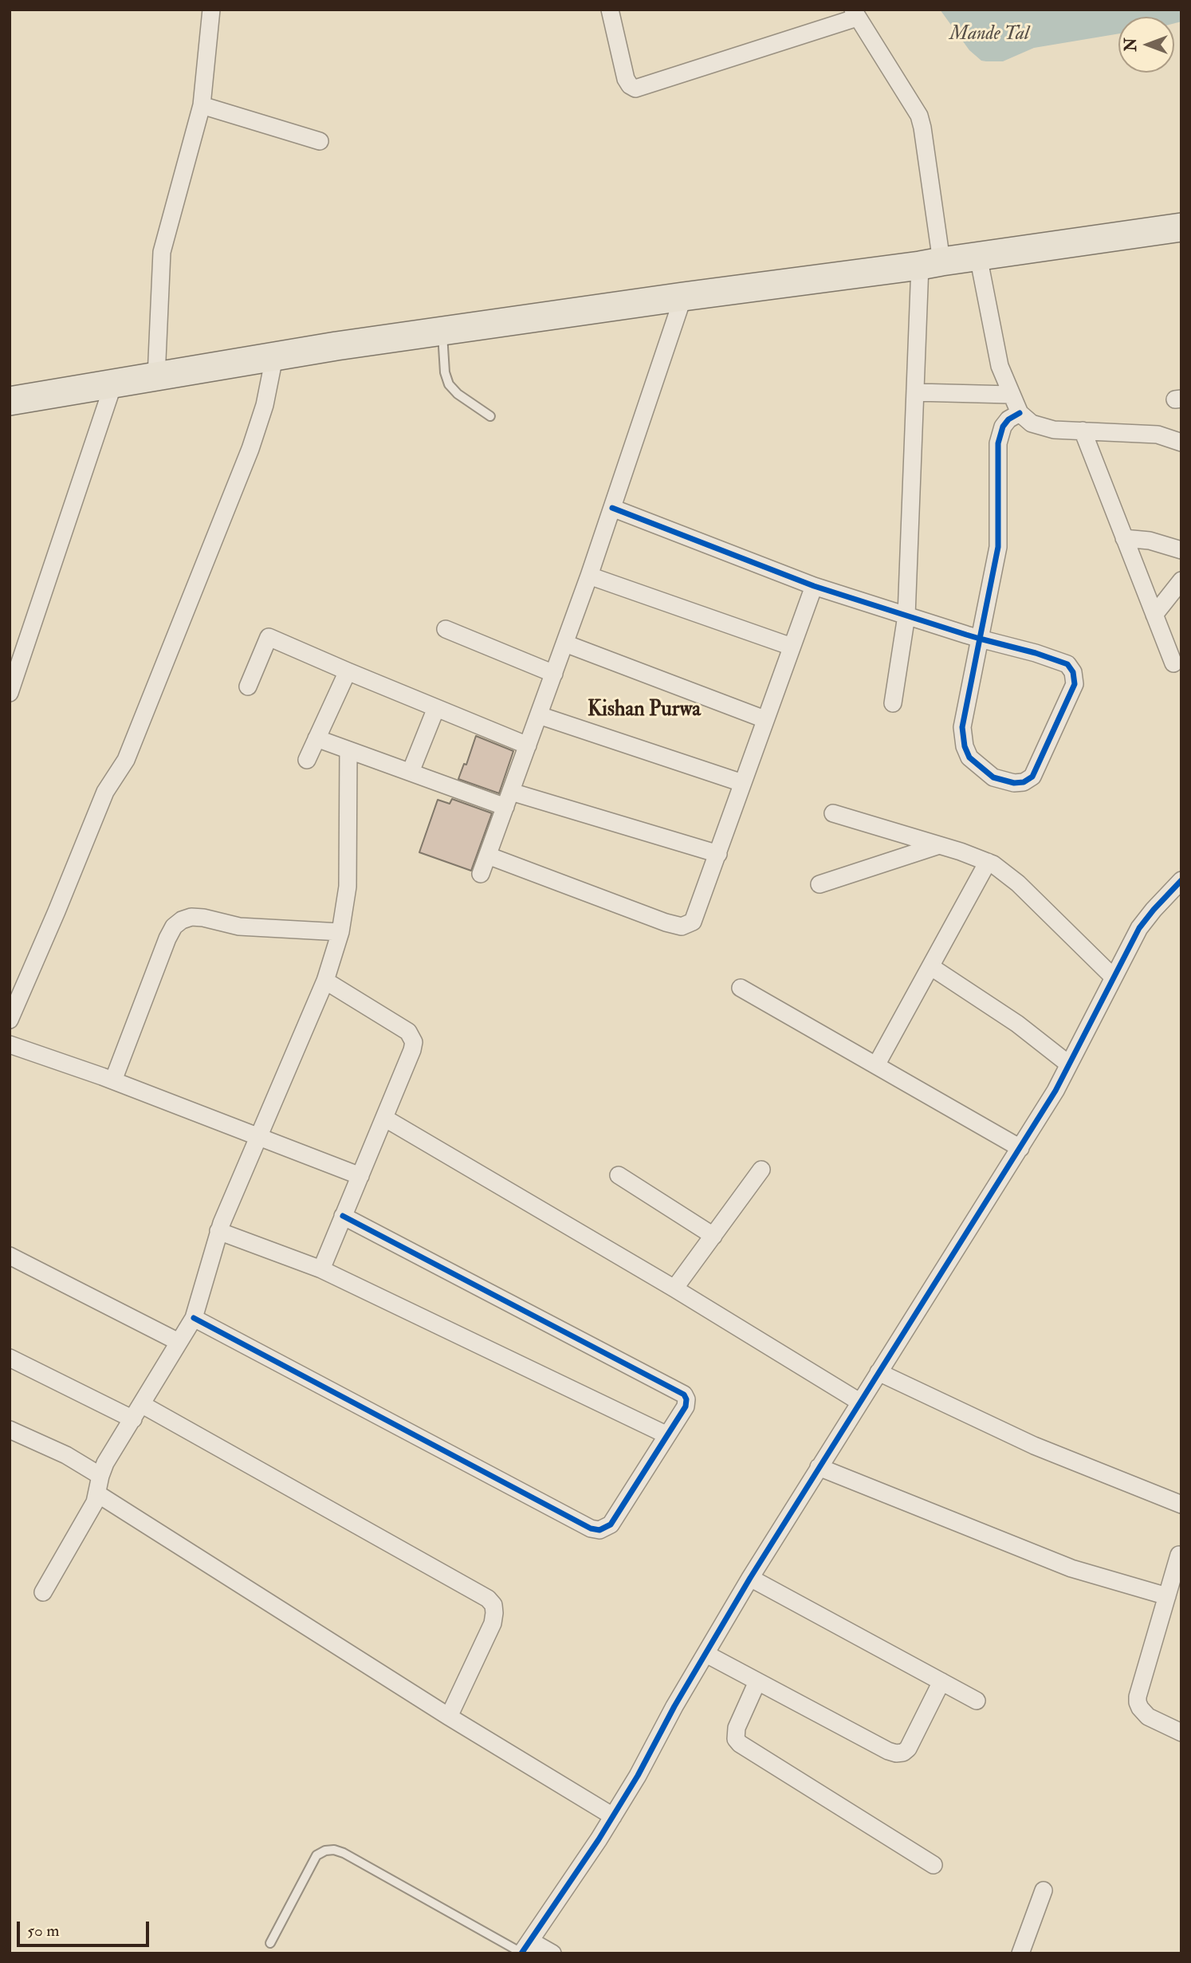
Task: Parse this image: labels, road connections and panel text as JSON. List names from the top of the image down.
{
  "districts": ["Kishan Purwa"],
  "water": ["Mande Tal"],
  "scale_bar": "50 m",
  "north": "left"
}
